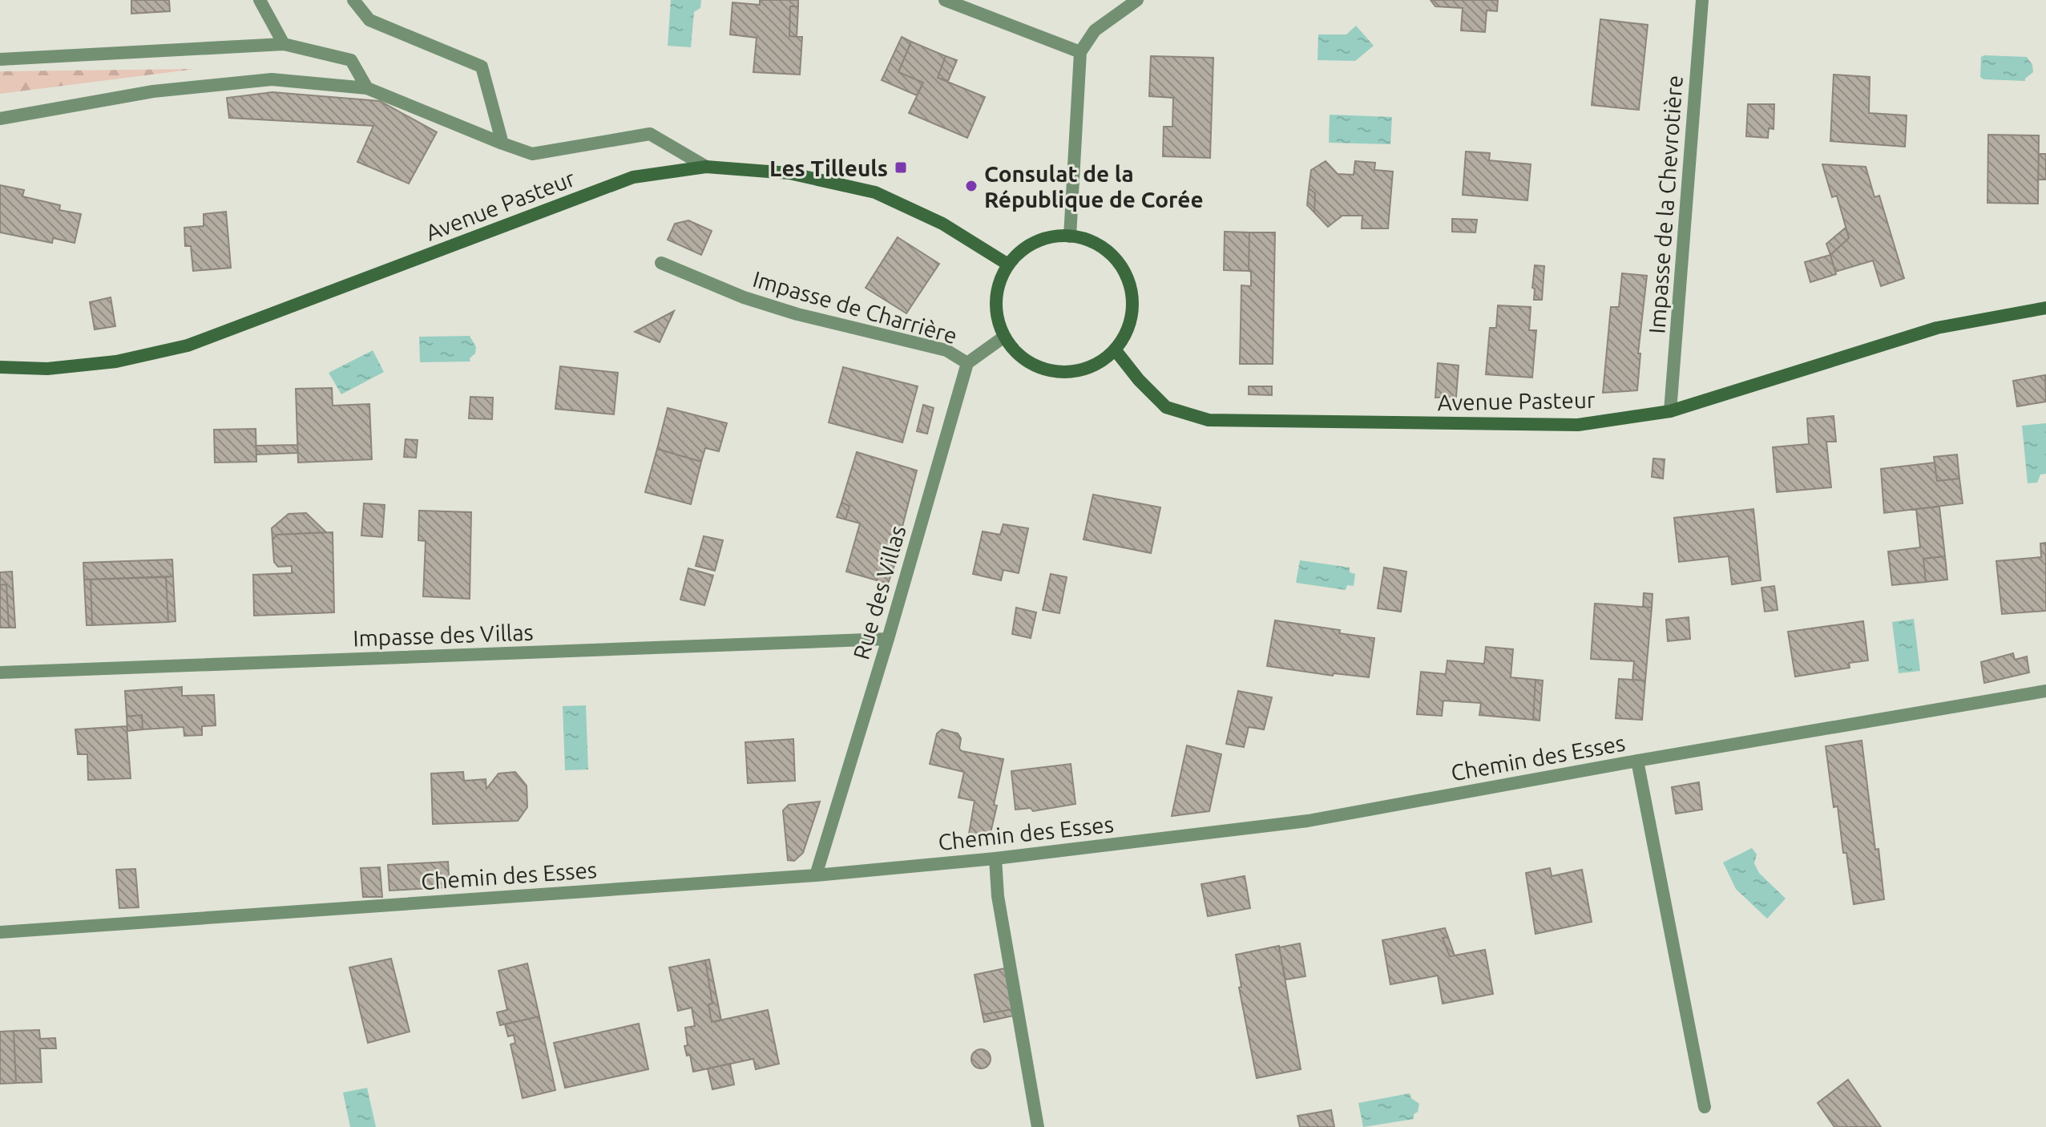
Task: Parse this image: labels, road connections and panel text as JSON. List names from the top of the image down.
{
  "streets": {
    "main road": ["Avenue Pasteur"],
    "street": [
      "Impasse de la Chevrotière",
      "Impasse de Charrière",
      "Rue des Villas",
      "Impasse des Villas",
      "Chemin des Esses"
    ]
  },
  "crossings": [
    ["Impasse de la Chevrotière", "Avenue Pasteur"],
    ["Impasse de Charrière", "Rue des Villas"],
    ["Rue des Villas", "Impasse des Villas"],
    ["Rue des Villas", "Chemin des Esses"]
  ],
  "places": {
    "transit": ["Les Tilleuls"],
    "other": ["Consulat de la République de Corée"]
  }
}
